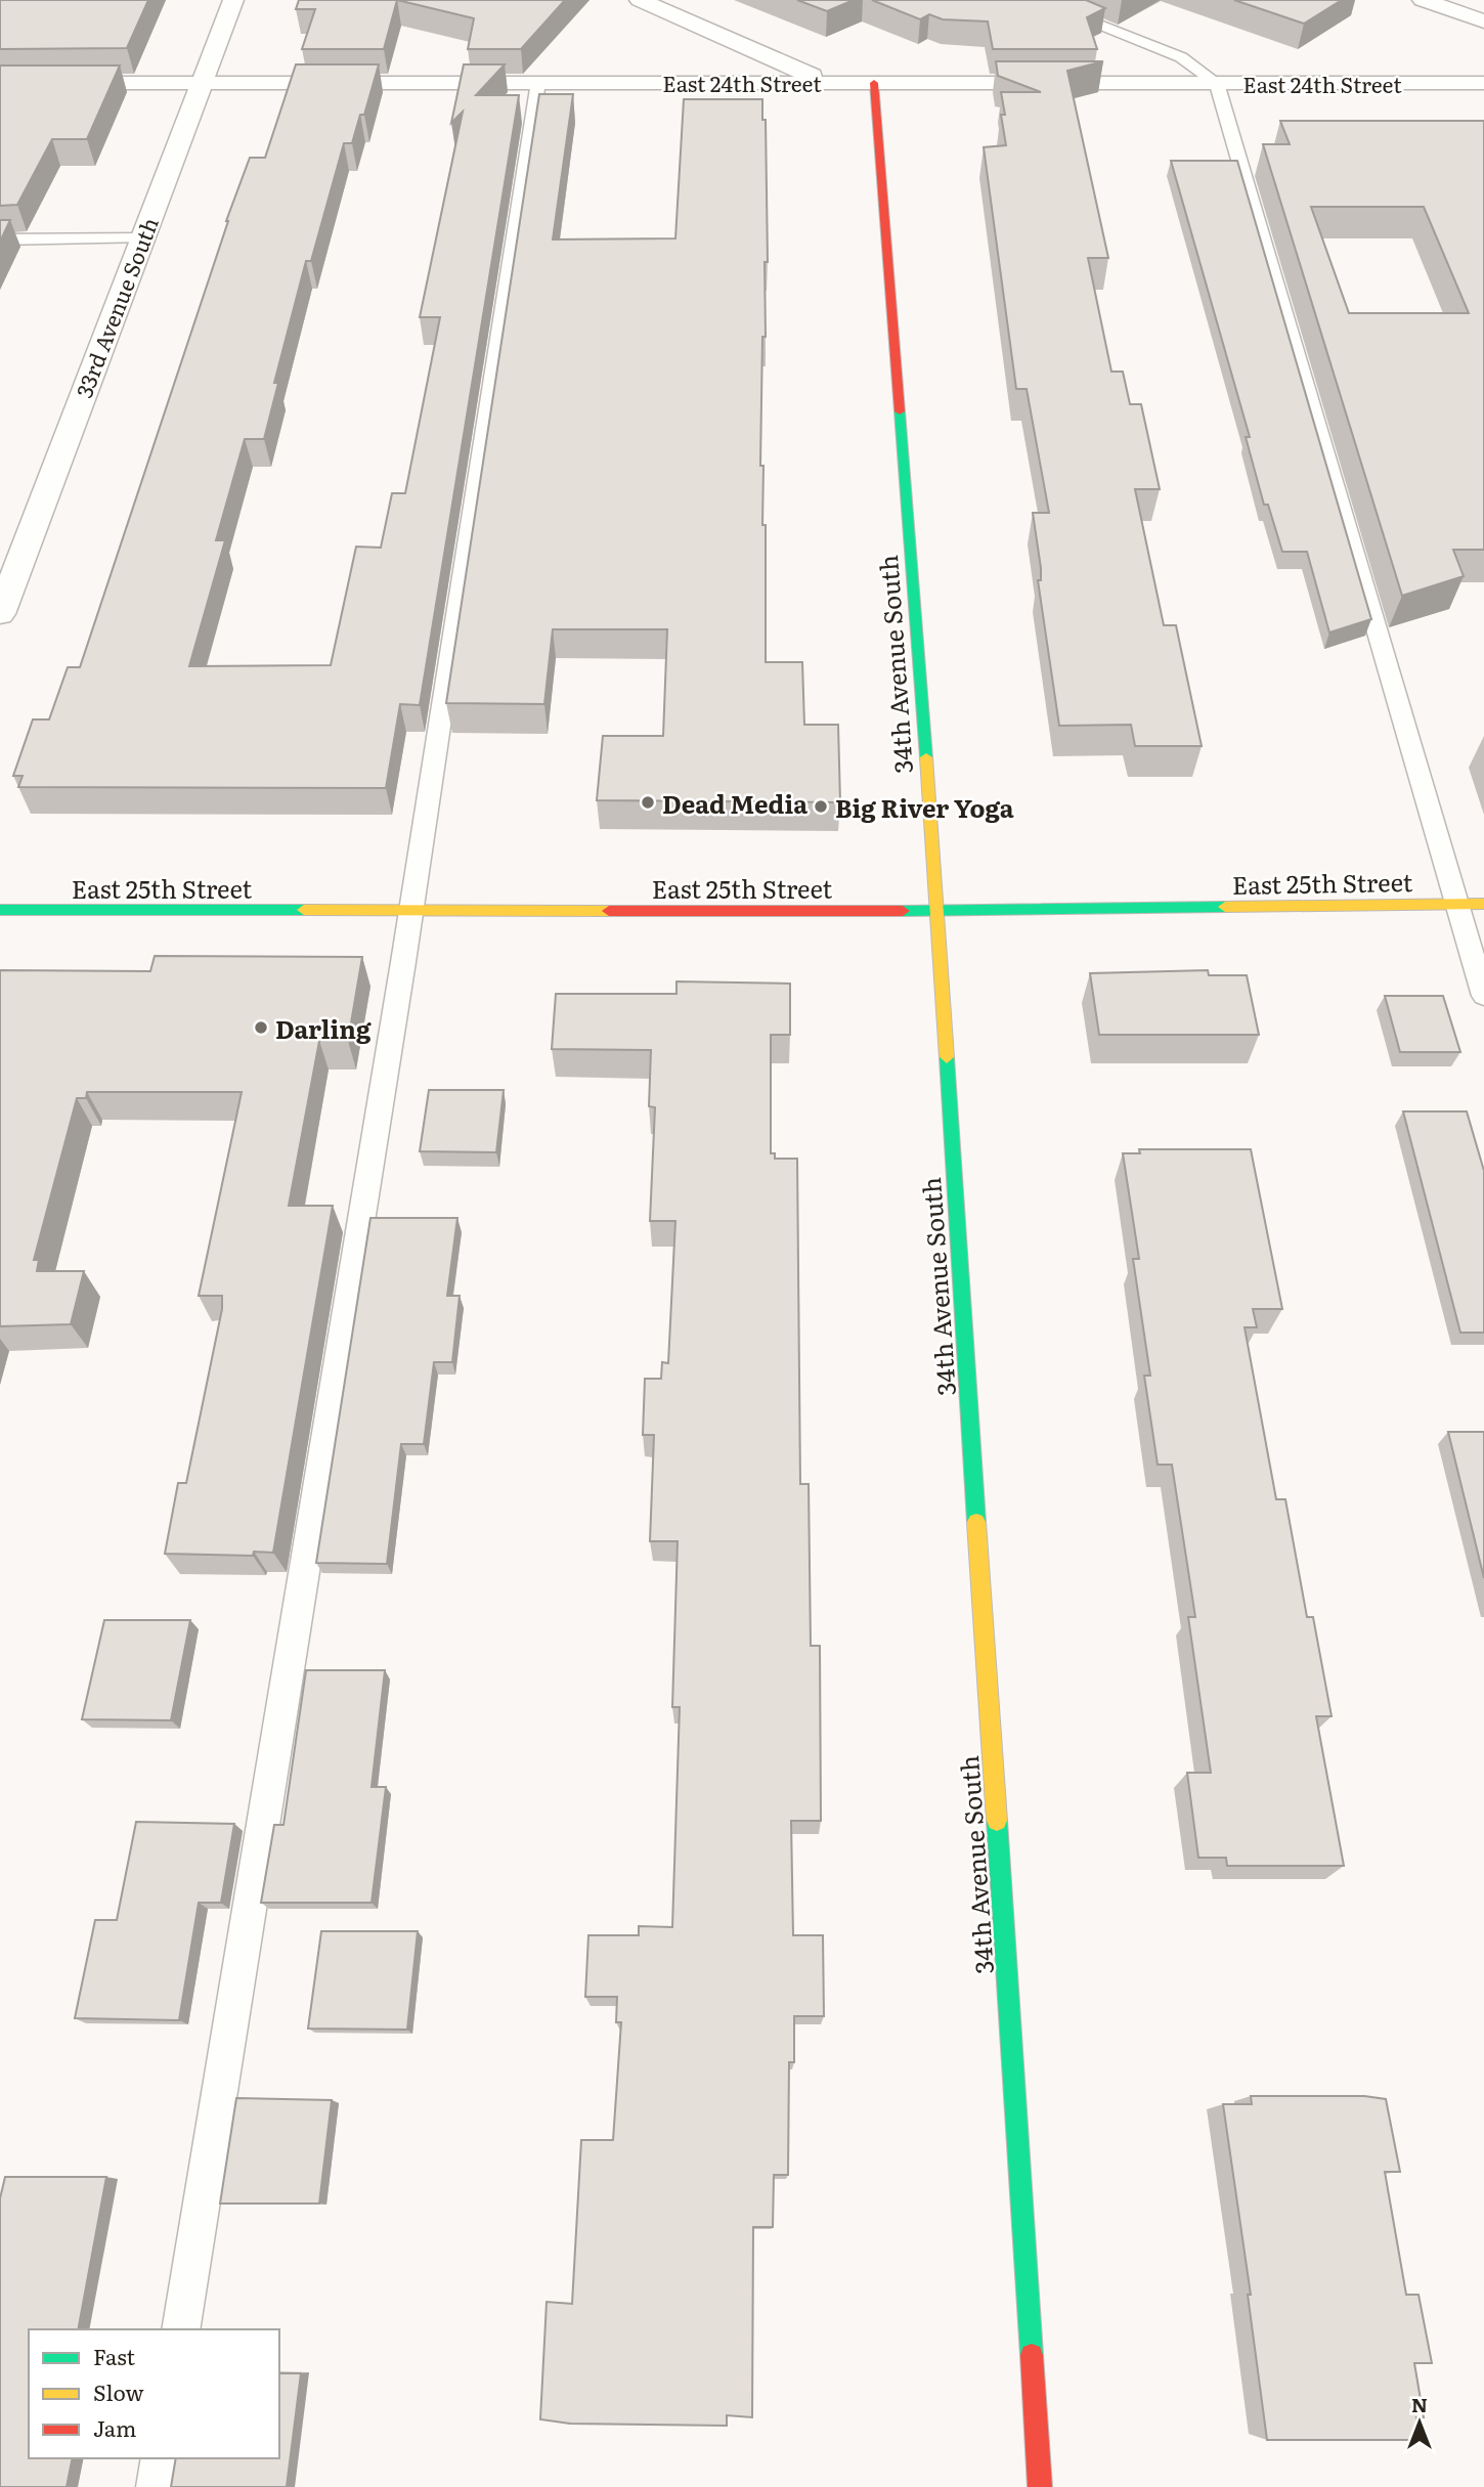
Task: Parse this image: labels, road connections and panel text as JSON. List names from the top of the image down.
{
  "streets": {
    "street": [
      "East 24th Street",
      "33rd Avenue South",
      "34th Avenue South",
      "East 25th Street"
    ]
  },
  "crossings": [
    ["East 24th Street", "33rd Avenue South"],
    ["East 24th Street", "34th Avenue South"],
    ["34th Avenue South", "East 25th Street"]
  ],
  "places": ["Dead Media", "Big River Yoga", "Darling"],
  "legend": ["Fast", "Slow", "Jam"],
  "north": "top"
}
